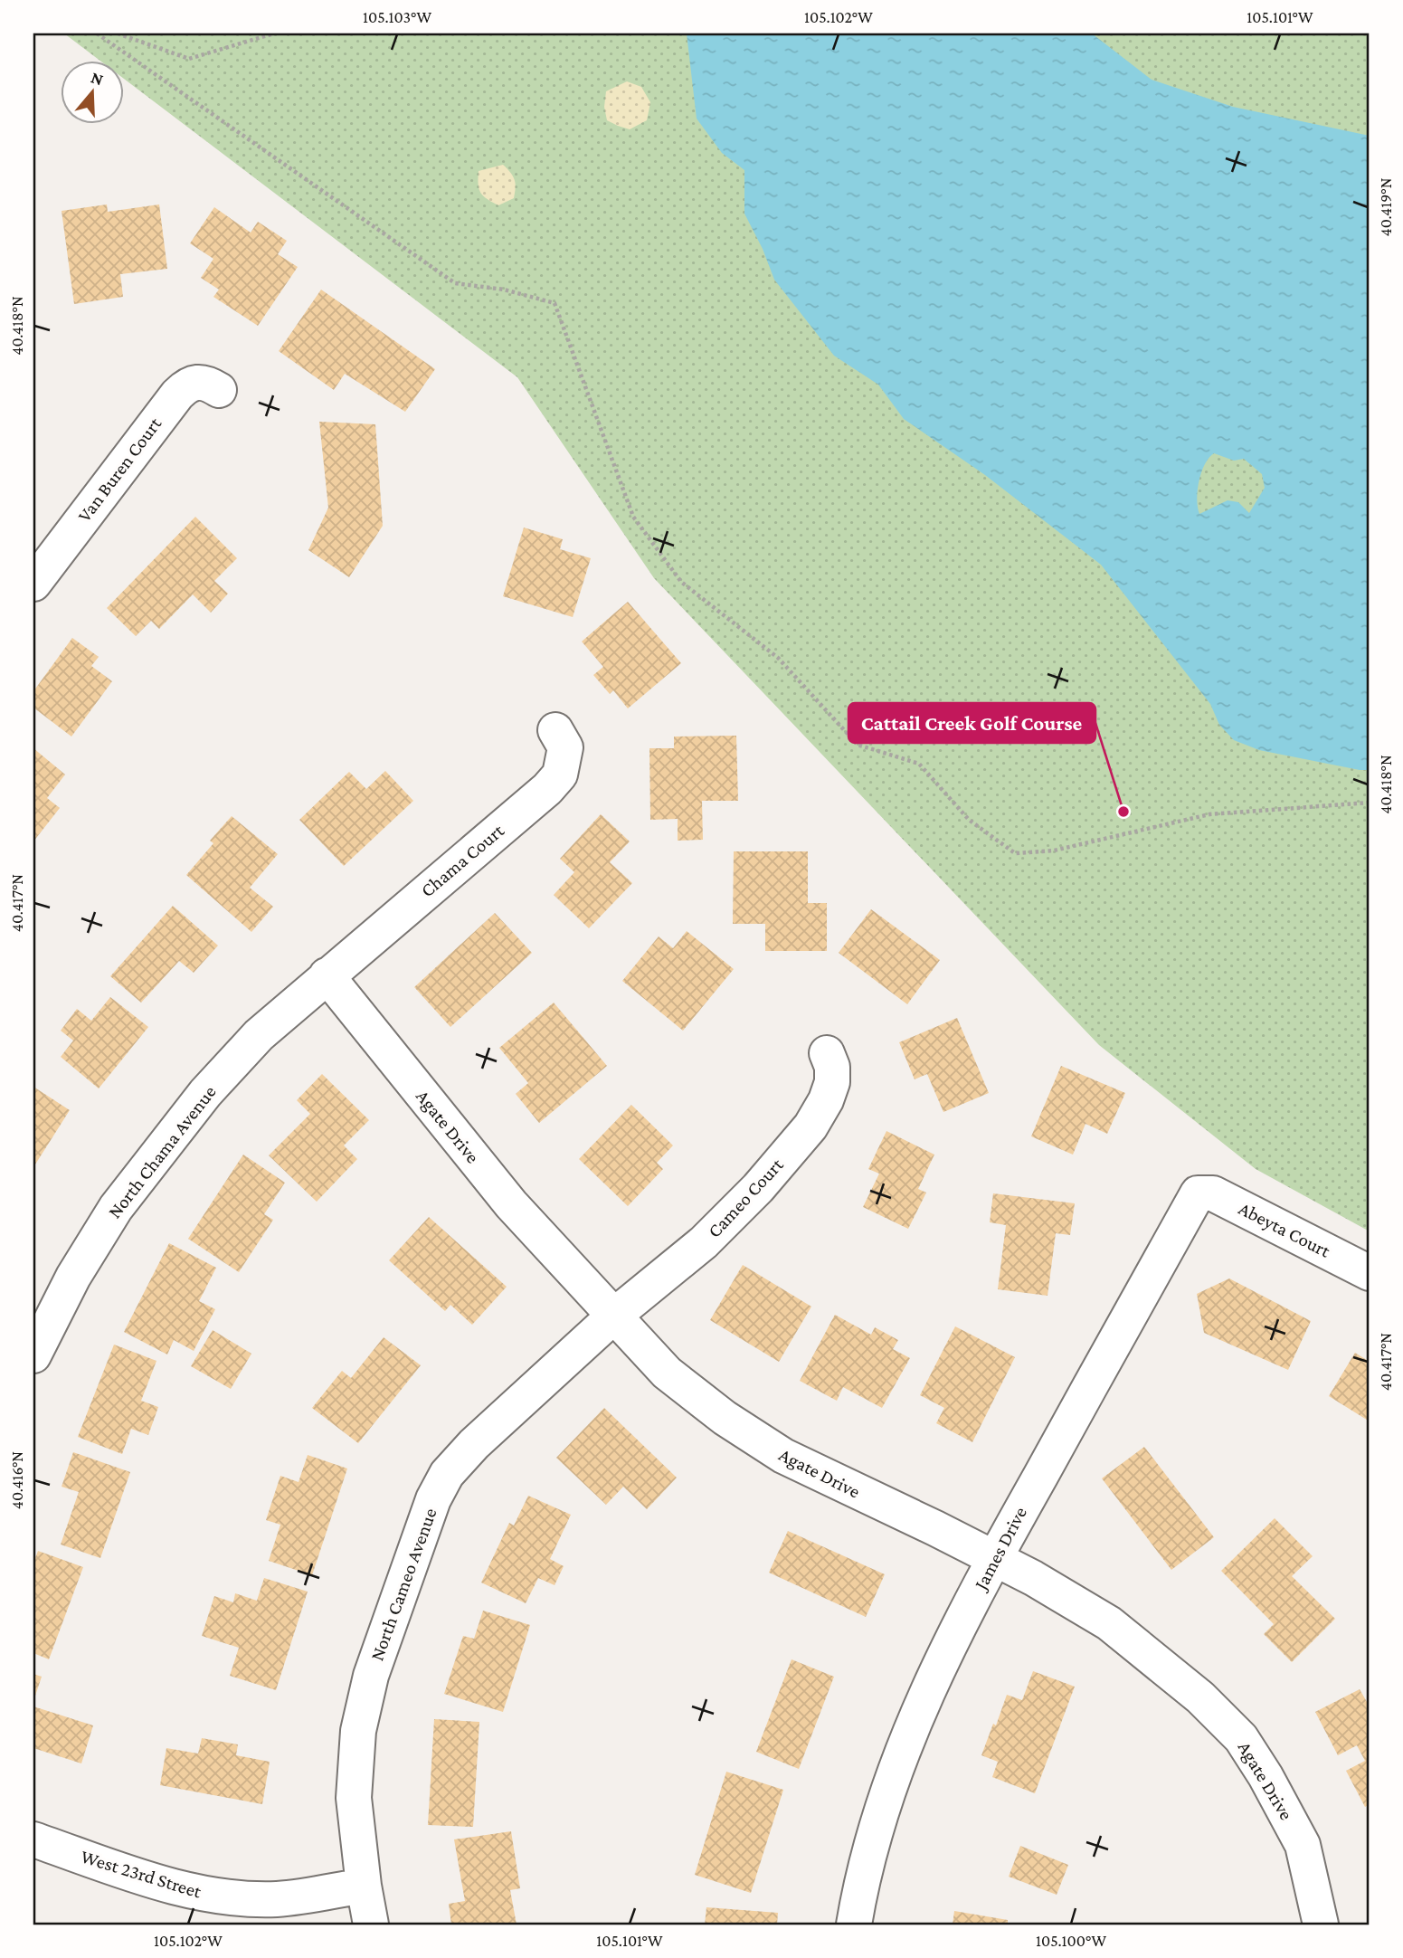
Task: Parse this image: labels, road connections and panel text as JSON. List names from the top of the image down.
{
  "streets": {
    "street": [
      "Van Buren Court",
      "Chama Court",
      "Agate Drive",
      "North Chama Avenue",
      "Cameo Court",
      "Abeyta Court",
      "James Drive",
      "North Cameo Avenue",
      "West 23rd Street"
    ]
  },
  "crossings": [
    ["Chama Court", "Agate Drive"],
    ["Chama Court", "North Chama Avenue"],
    ["Agate Drive", "North Chama Avenue"],
    ["Agate Drive", "Cameo Court"],
    ["Agate Drive", "James Drive"],
    ["Agate Drive", "North Cameo Avenue"],
    ["Cameo Court", "North Cameo Avenue"],
    ["Abeyta Court", "James Drive"],
    ["North Cameo Avenue", "West 23rd Street"]
  ],
  "places": ["Cattail Creek Golf Course"],
  "north": "top",
  "coordinates": [
    "105.103°W",
    "105.102°W",
    "105.101°W",
    "40.419°N",
    "40.418°N",
    "40.417°N",
    "40.416°N",
    "105.100°W"
  ]
}
